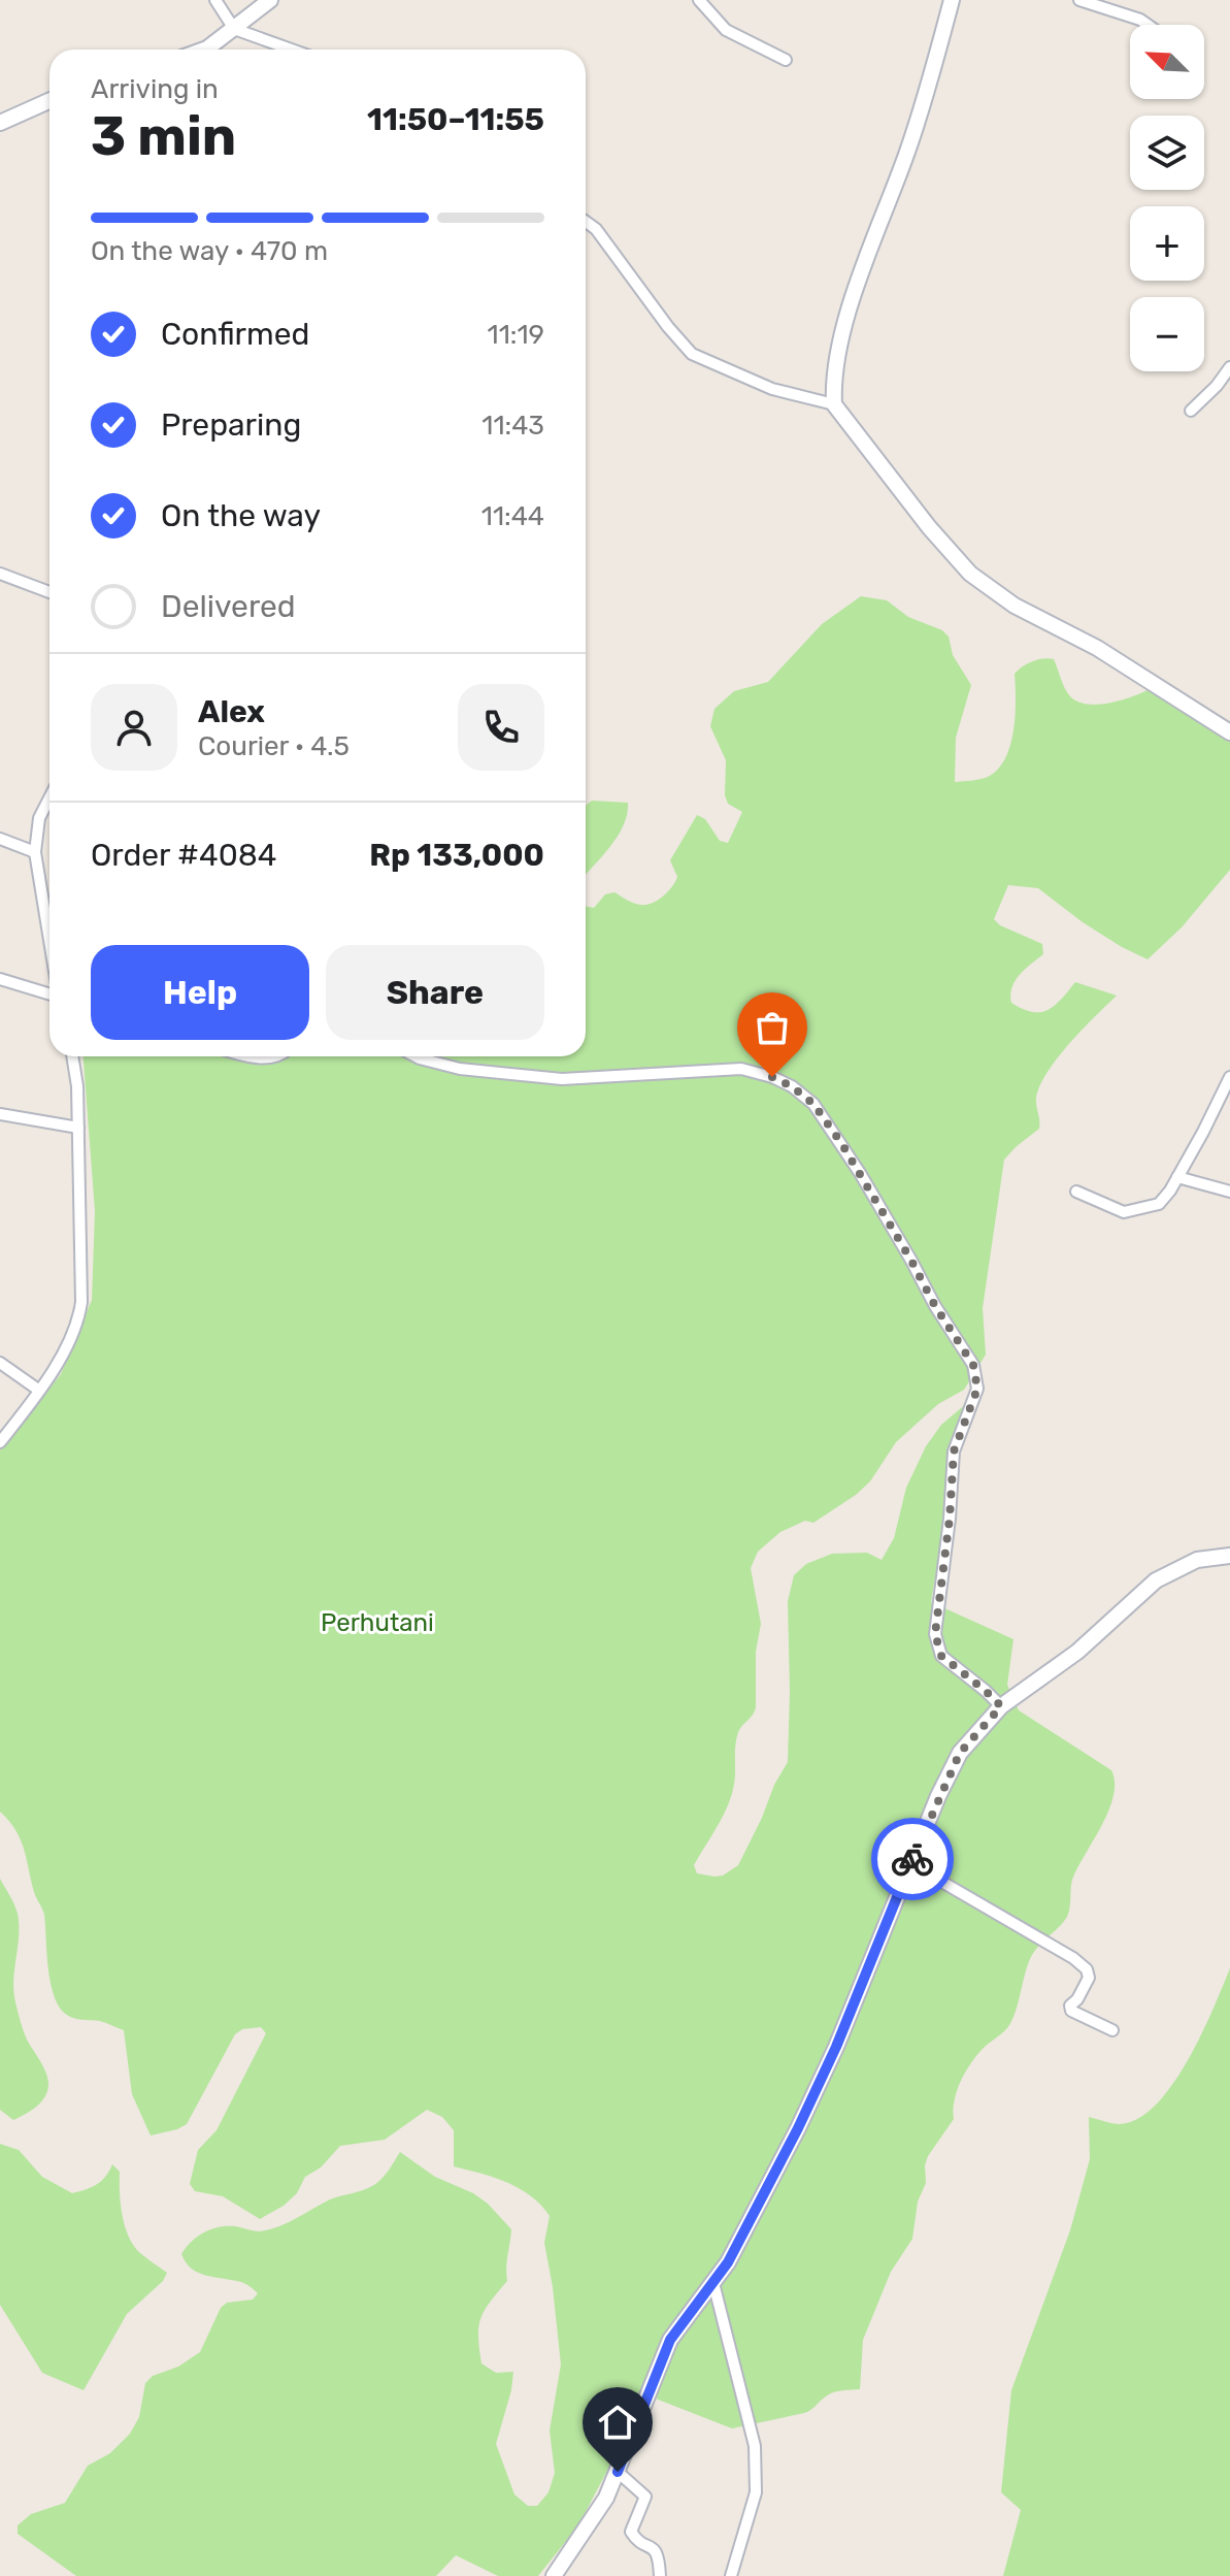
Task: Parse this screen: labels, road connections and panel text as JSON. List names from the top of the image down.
{
  "parks": ["Perhutani"],
  "north": "top left",
  "page": {
    "map_buttons": ["+", "−"],
    "heading": ["3 min", "Arriving in", "11:50–11:55"],
    "panel": [
      "Alex",
      "Courier · 4.5",
      "Order #4084",
      "Rp 133,000"
    ],
    "bar": "On the way · 470 m",
    "list": [
      ["Confirmed", "11:19"],
      ["Preparing", "11:43"],
      ["On the way", "11:44"],
      "Delivered"
    ],
    "buttons": ["Help", "Share"]
  }
}
